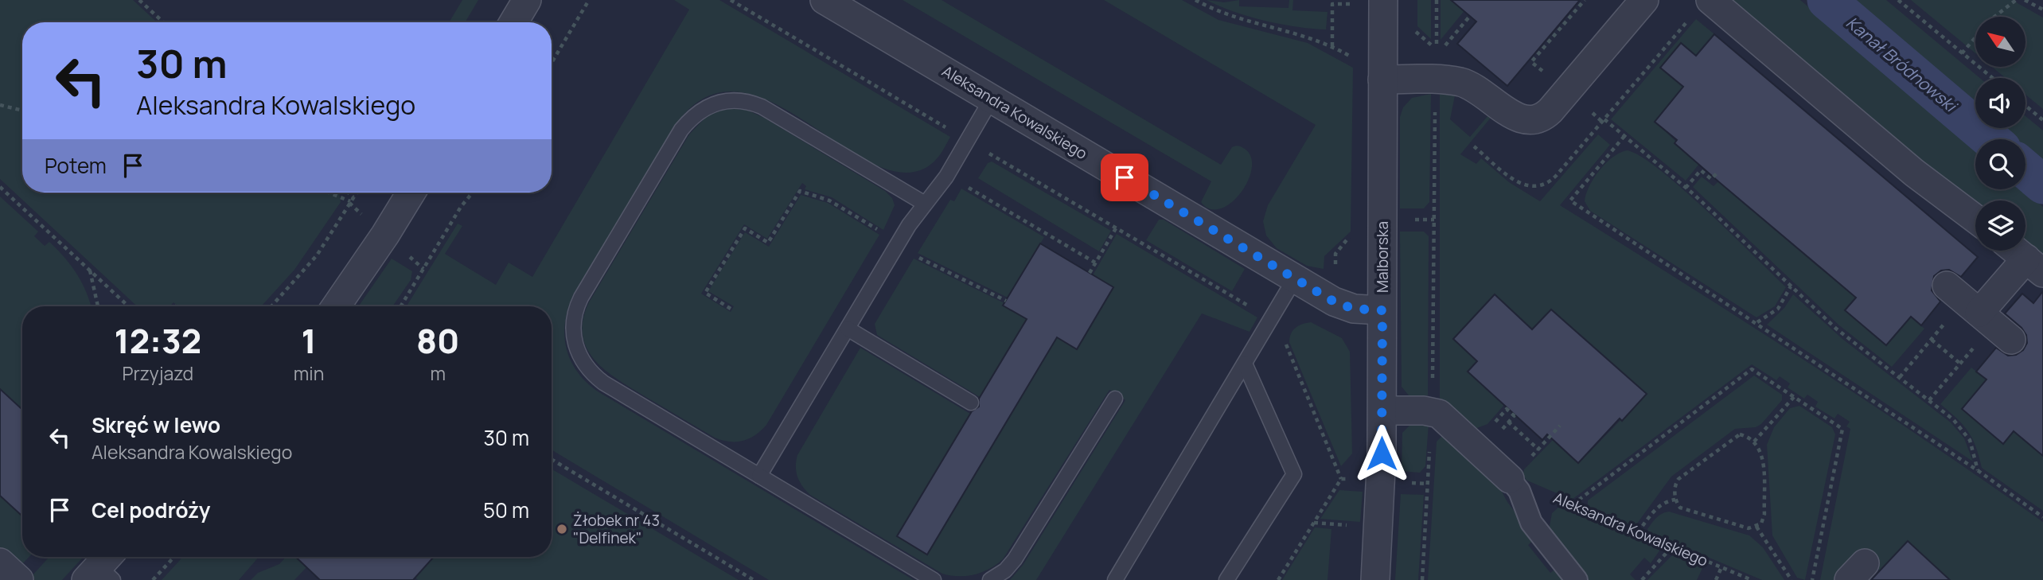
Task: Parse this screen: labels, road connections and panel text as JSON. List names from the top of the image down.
{
  "streets": {
    "street": ["Aleksandra Kowalskiego", "Malborska"]
  },
  "crossings": [
    ["Aleksandra Kowalskiego", "Malborska"]
  ],
  "water": ["Kanał Bródnowski"],
  "places": ["Żłobek nr 43 \"Delfinek\""],
  "north": "top left",
  "page": {
    "turn": ["30 m", "Aleksandra Kowalskiego"],
    "then": "Potem",
    "eta": [
      "12:32",
      "Przyjazd",
      "1",
      "min",
      "80",
      "m"
    ],
    "list": [
      {
        "name": "Skręć w lewo",
        "note": "Aleksandra Kowalskiego",
        "value": "30 m"
      },
      {
        "name": "Cel podróży",
        "value": "50 m"
      }
    ]
  }
}
